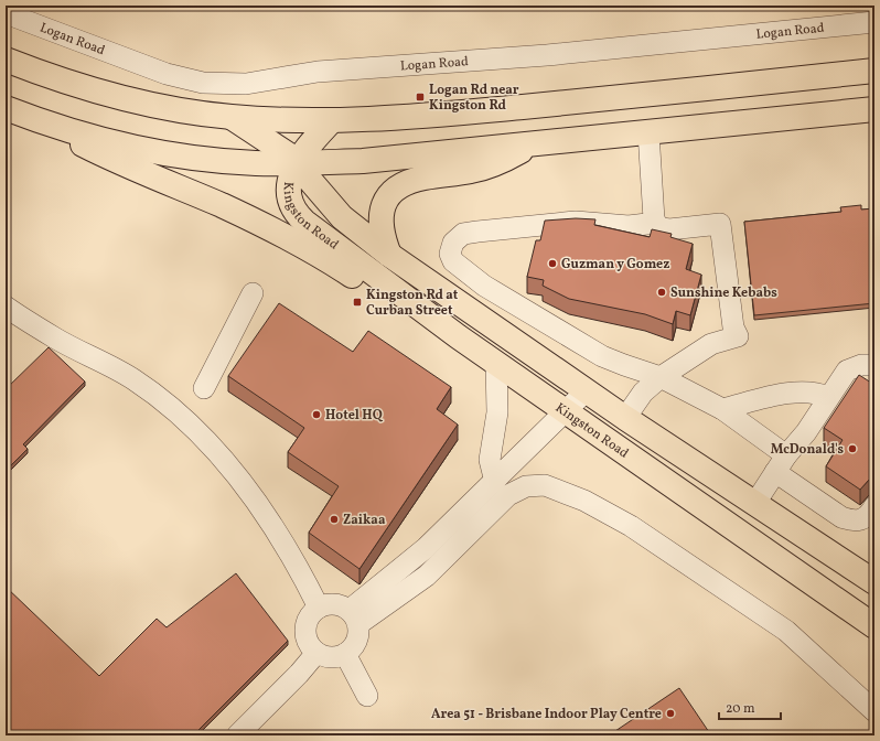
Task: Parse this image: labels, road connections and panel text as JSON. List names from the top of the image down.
{
  "streets": {
    "main road": ["Kingston Road"],
    "street": ["Logan Road"]
  },
  "places": {
    "transit": ["Logan Rd near Kingston Rd", "Kingston Rd at Curban Street"],
    "other": [
      "Guzman y Gomez",
      "Sunshine Kebabs",
      "Hotel HQ",
      "McDonald's",
      "Zaikaa",
      "Area 51 - Brisbane Indoor Play Centre"
    ]
  },
  "scale_bar": "20 m"
}
